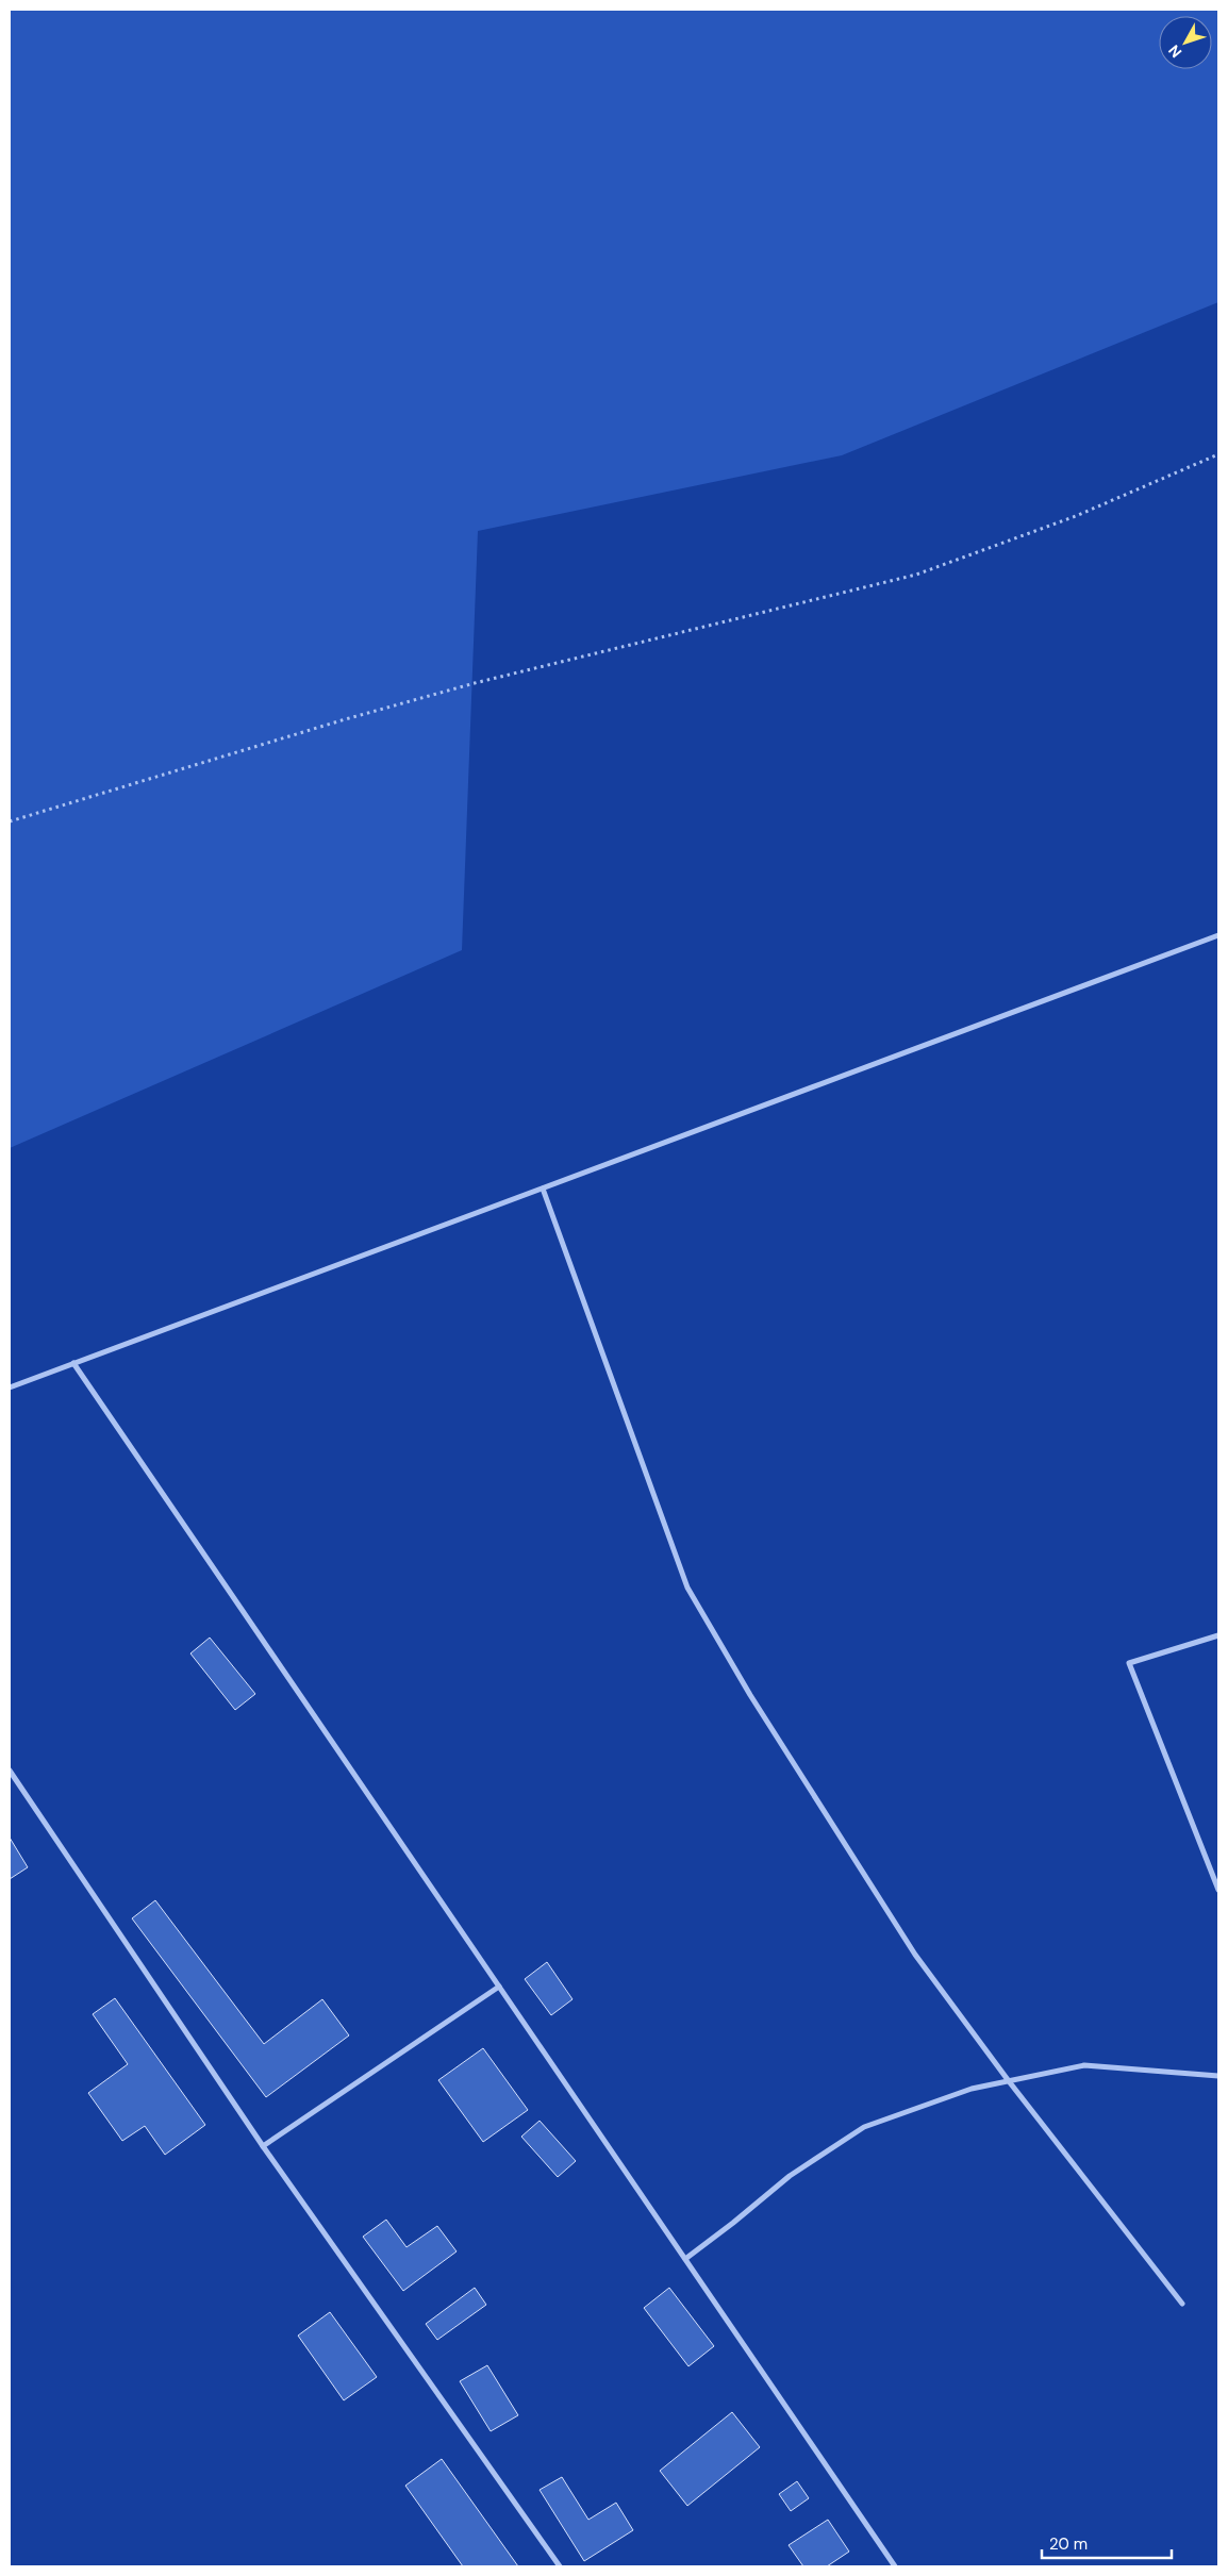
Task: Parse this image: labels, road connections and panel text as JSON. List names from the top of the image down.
{
  "scale_bar": "20 m",
  "north": "bottom left"
}
